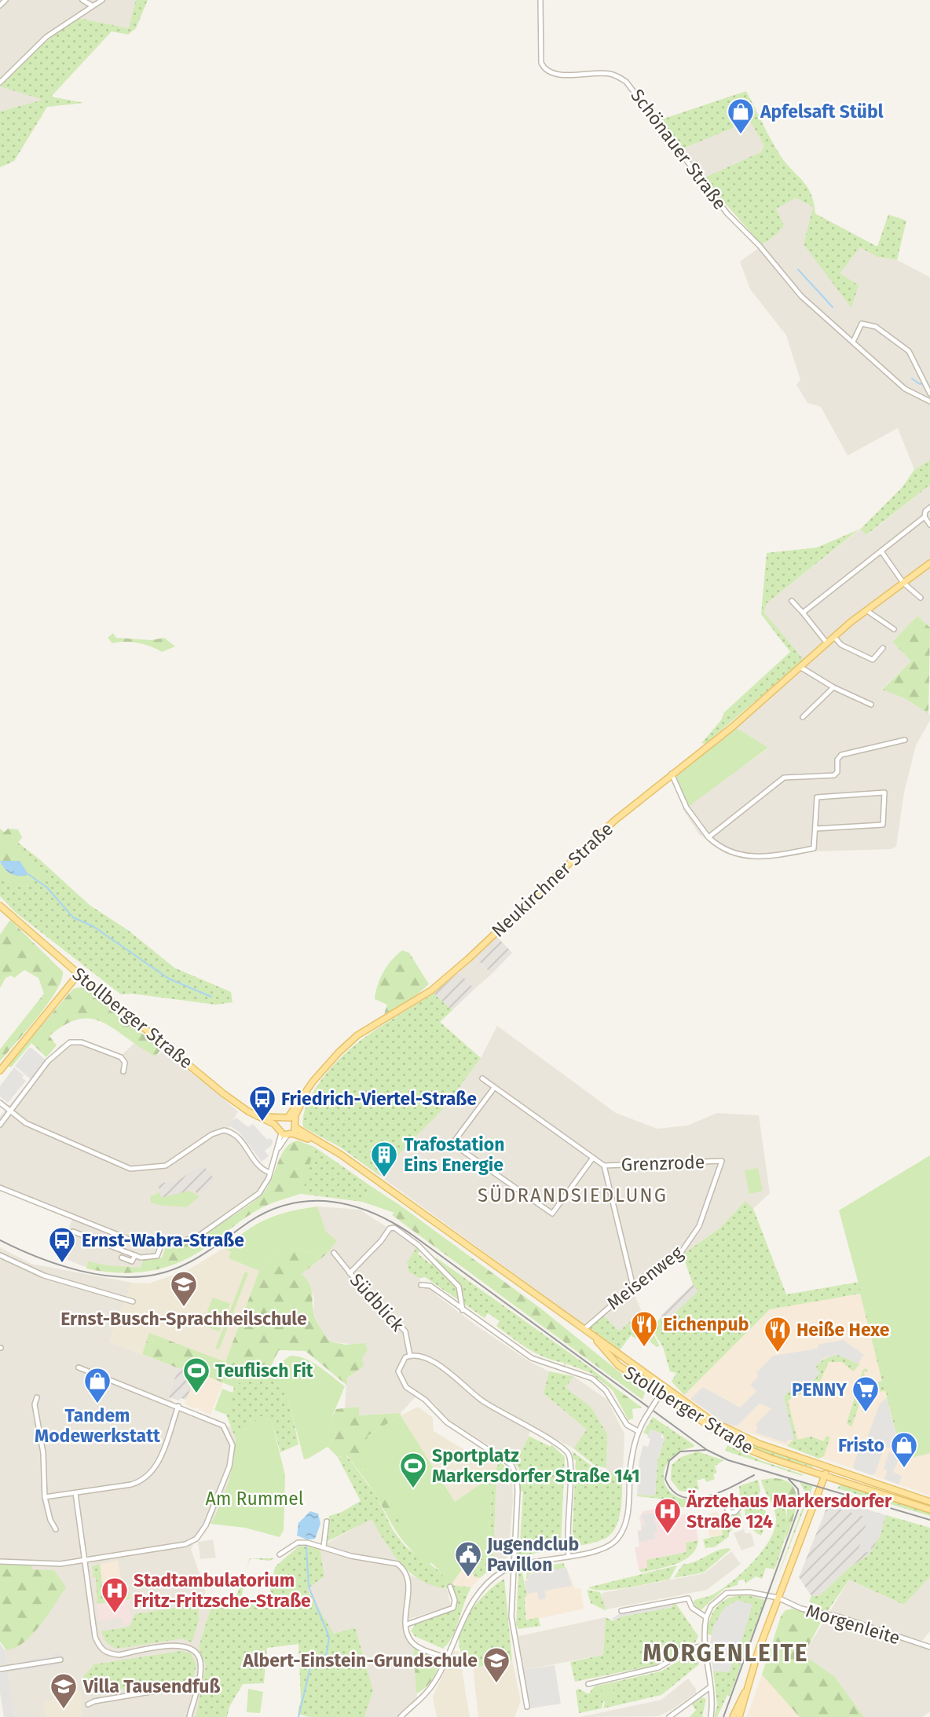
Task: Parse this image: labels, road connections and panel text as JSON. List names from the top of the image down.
{
  "streets": {
    "main road": ["Neukirchner Straße", "Stollberger Straße"],
    "street": [
      "Schönauer Straße",
      "Grenzrode",
      "Meisenweg",
      "Südblick",
      "Morgenleite"
    ]
  },
  "crossings": [
    ["Neukirchner Straße", "Stollberger Straße"],
    ["Stollberger Straße", "Meisenweg"],
    ["Grenzrode", "Meisenweg"]
  ],
  "districts": ["SÜDRANDSIEDLUNG", "MORGENLEITE"],
  "parks": ["Am Rummel"],
  "places": {
    "shop": ["Apfelsaft Stübl", "Tandem Modewerkstatt", "Fristo"],
    "bus stop": ["Friedrich-Viertel-Straße", "Ernst-Wabra-Straße"],
    "building": ["Trafostation Eins Energie"],
    "school or university": ["Ernst-Busch-Sprachheilschule", "Albert-Einstein-Grundschule", "Villa Tausendfuß"],
    "restaurant": ["Eichenpub", "Heiße Hexe"],
    "sports": ["Teuflisch Fit", "Sportplatz Markersdorfer Straße 141"],
    "supermarket": ["PENNY"],
    "hospital": ["Ärztehaus Markersdorfer Straße 124", "Stadtambulatorium Fritz-Fritzsche-Straße"],
    "public building": ["Jugendclub Pavillon"]
  }
}
